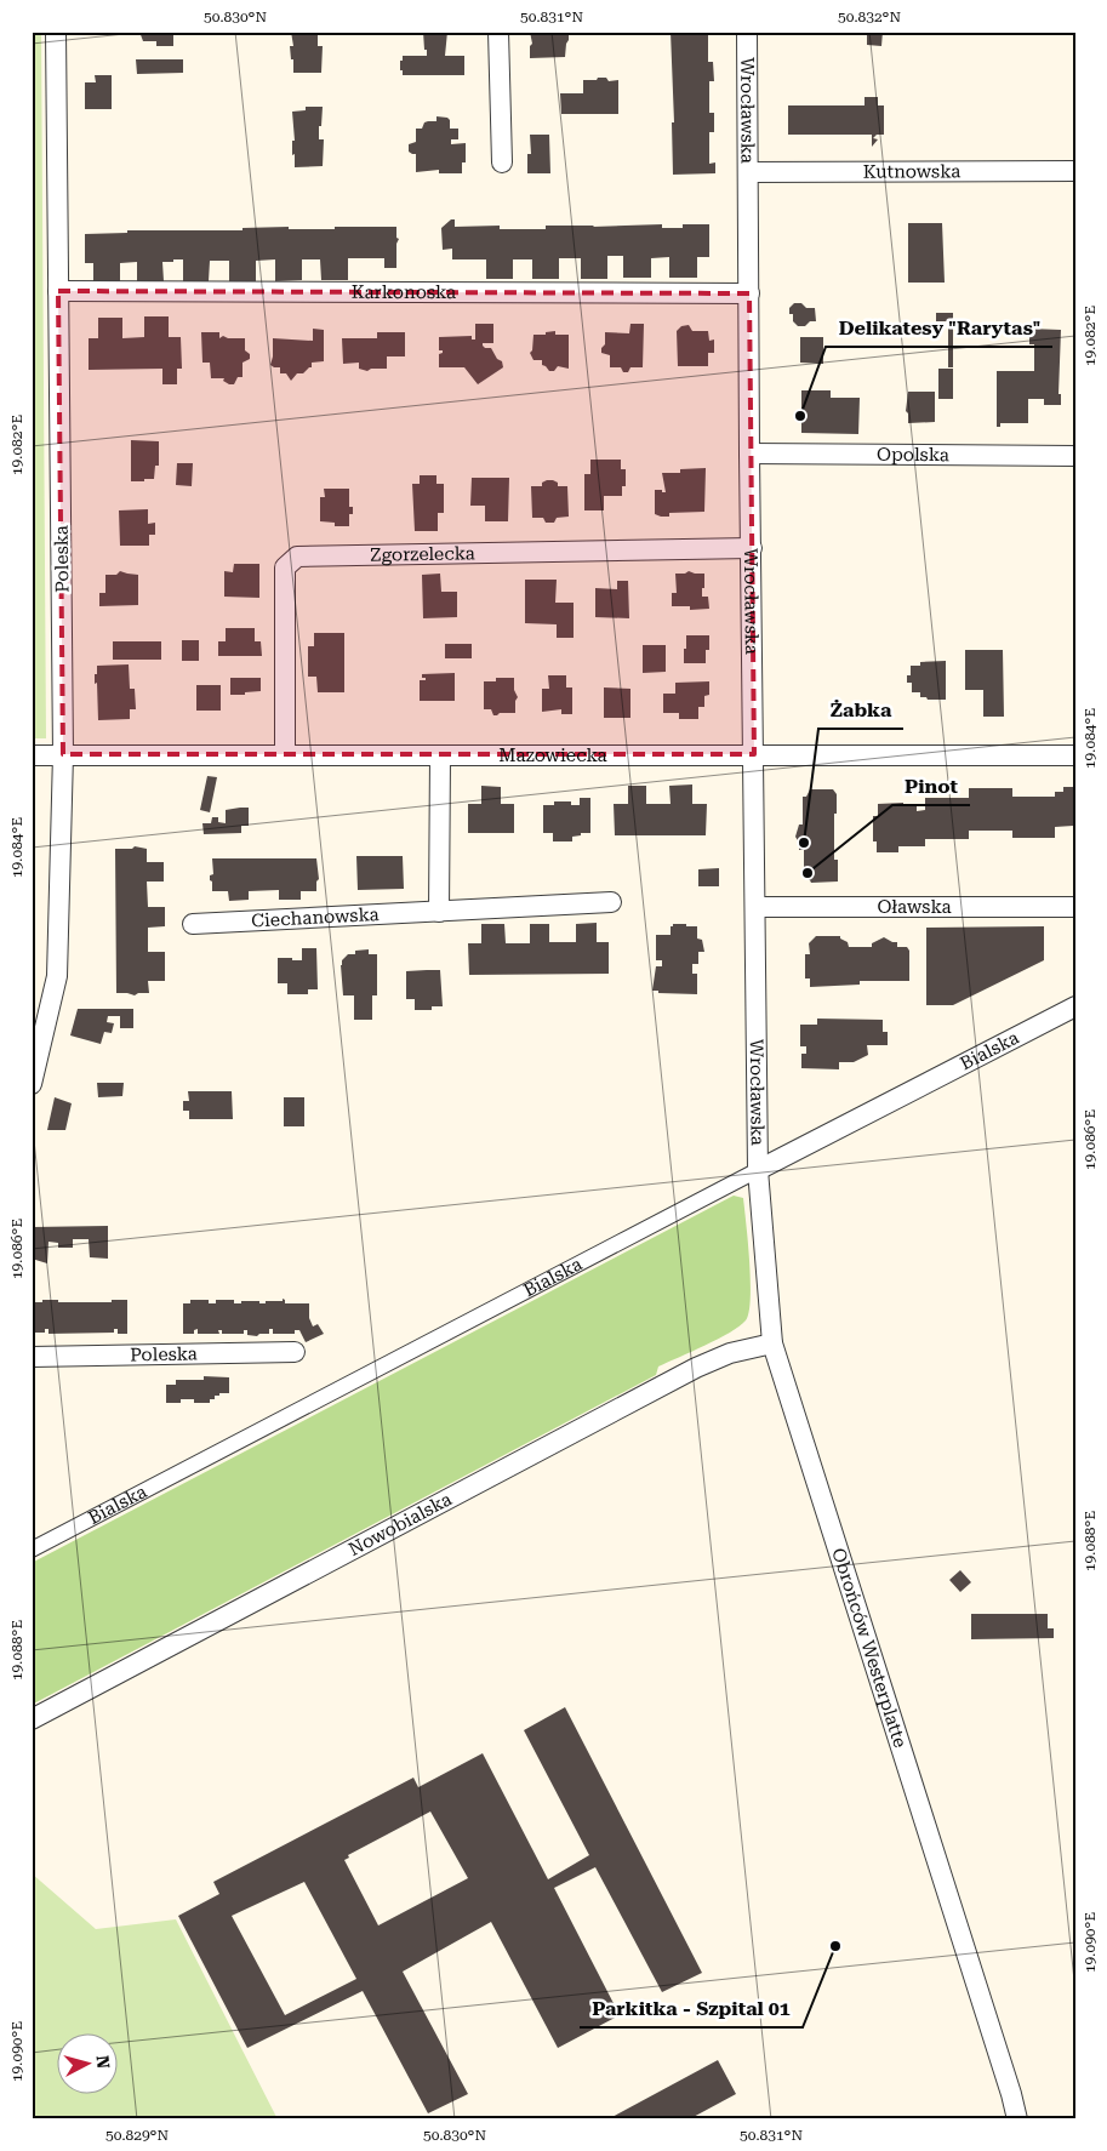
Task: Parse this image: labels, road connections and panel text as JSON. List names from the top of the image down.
{
  "streets": {
    "street": [
      "Wrocławska",
      "Kutnowska",
      "Karkonoska",
      "Opolska",
      "Zgorzelecka",
      "Poleska",
      "Mazowiecka",
      "Oławska",
      "Ciechanowska",
      "Bialska",
      "Nowobialska",
      "Obrońców Westerplatte"
    ]
  },
  "crossings": [
    ["Wrocławska", "Kutnowska"],
    ["Wrocławska", "Karkonoska"],
    ["Wrocławska", "Opolska"],
    ["Wrocławska", "Zgorzelecka"],
    ["Wrocławska", "Mazowiecka"],
    ["Wrocławska", "Oławska"],
    ["Wrocławska", "Bialska"],
    ["Wrocławska", "Obrońców Westerplatte"],
    ["Karkonoska", "Poleska"],
    ["Zgorzelecka", "Mazowiecka"],
    ["Poleska", "Mazowiecka"],
    ["Bialska", "Obrońców Westerplatte"],
    ["Nowobialska", "Obrońców Westerplatte"]
  ],
  "places": [
    "Delikatesy \"Rarytas\"",
    "Żabka",
    "Pinot",
    "Parkitka - Szpital 01"
  ],
  "north": "right",
  "coordinates": [
    "50.830°N",
    "50.831°N",
    "50.832°N",
    "19.082°E",
    "19.084°E",
    "19.086°E",
    "19.088°E",
    "19.090°E",
    "50.829°N"
  ]
}
